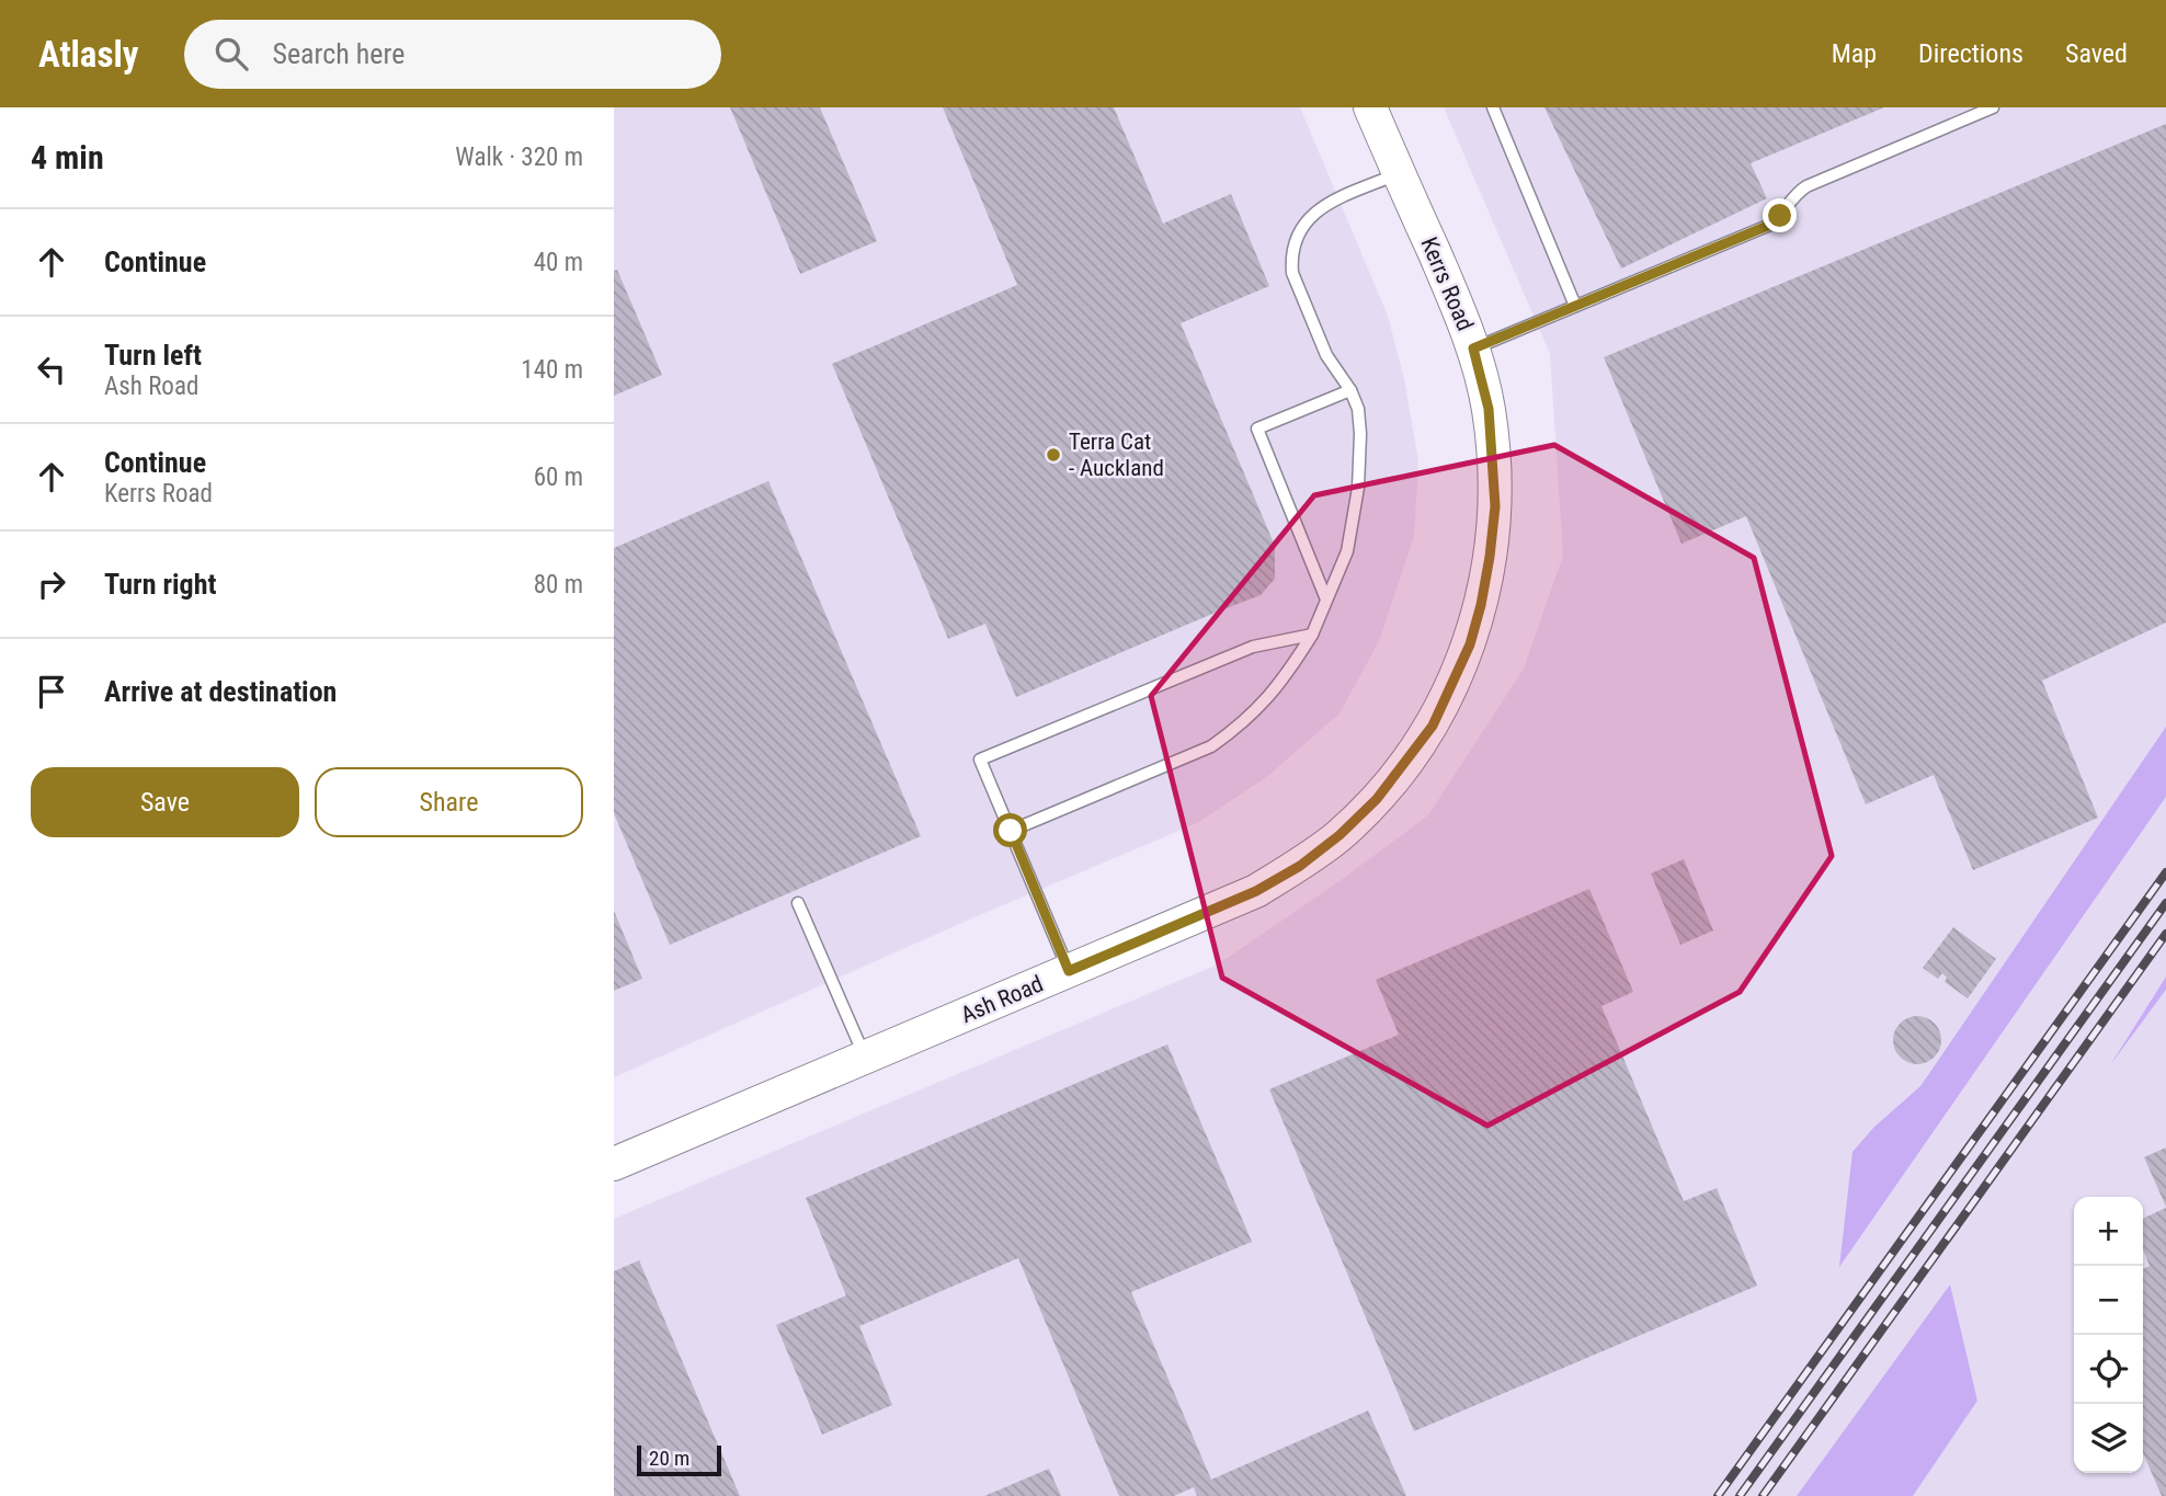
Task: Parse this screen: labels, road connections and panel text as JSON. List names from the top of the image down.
{
  "streets": {
    "main road": ["Kerrs Road", "Ash Road"]
  },
  "crossings": [
    ["Kerrs Road", "Ash Road"]
  ],
  "places": ["Terra Cat - Auckland"],
  "scale_bar": "20 m",
  "page": {
    "header": "Atlasly",
    "search": "Search here",
    "nav": ["Map", "Directions", "Saved"],
    "heading": ["4 min", "Walk · 320 m"],
    "list": [
      ["Continue", "40 m"],
      ["Turn left", "Ash Road", "140 m"],
      ["Continue", "Kerrs Road", "60 m"],
      ["Turn right", "80 m"],
      "Arrive at destination"
    ],
    "buttons": ["Save", "Share"],
    "map_buttons": ["+", "−"],
    "scale": "20 m"
  }
}
